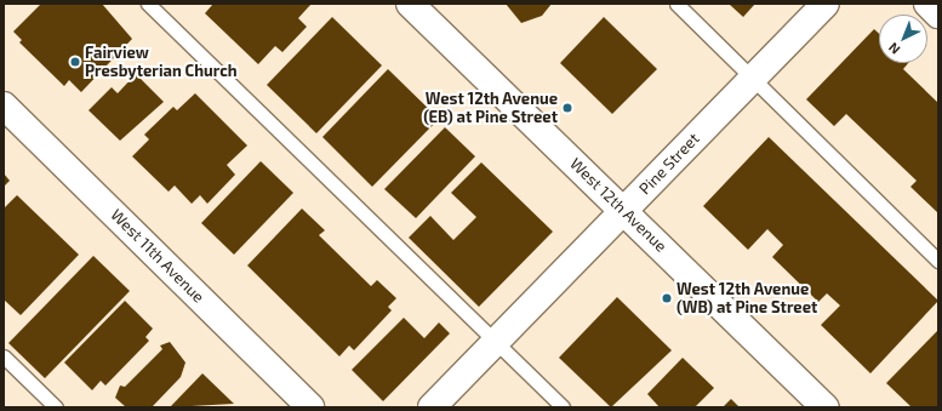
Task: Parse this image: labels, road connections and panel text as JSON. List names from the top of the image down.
{
  "streets": {
    "street": ["Pine Street", "West 12th Avenue", "West 11th Avenue"]
  },
  "crossings": [
    ["Pine Street", "West 12th Avenue"]
  ],
  "places": ["Fairview Presbyterian Church", "West 12th Avenue (EB) at Pine Street", "West 12th Avenue (WB) at Pine Street"],
  "north": "bottom left"
}
